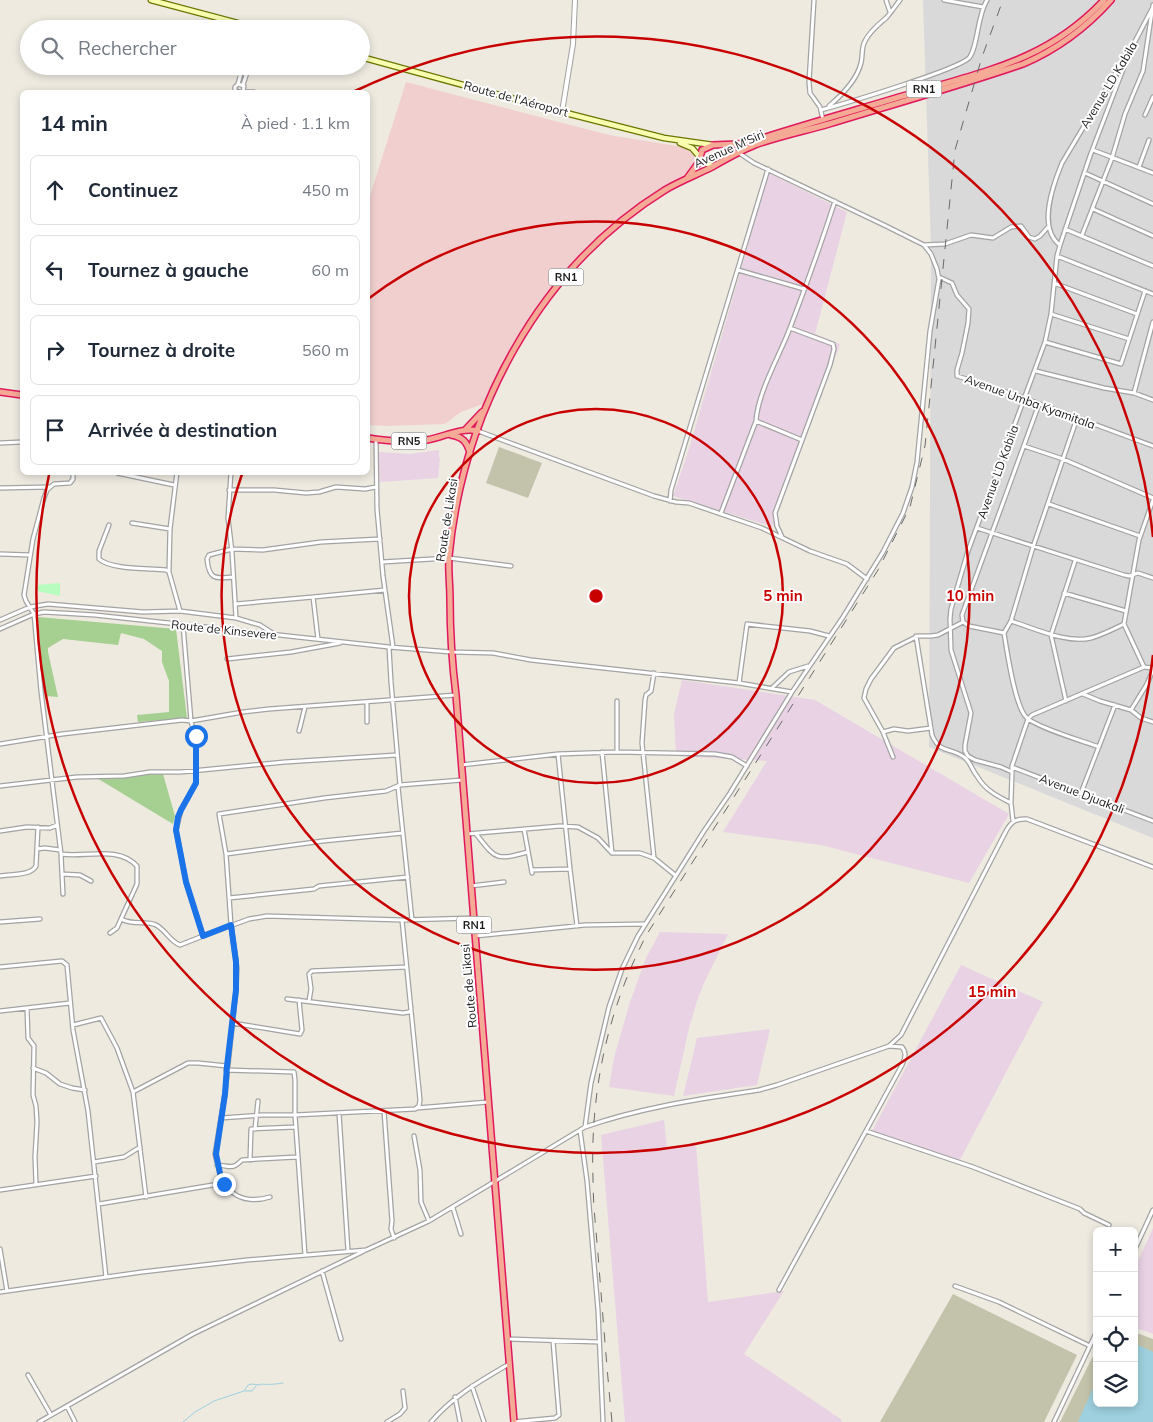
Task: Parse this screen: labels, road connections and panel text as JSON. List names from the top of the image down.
{
  "streets": {
    "highway": [
      "RN1",
      "Avenue M'Siri",
      "RN5",
      "Route de Likasi"
    ],
    "main road": ["Route de l'Aéroport"],
    "street": [
      "Avenue LD Kabila",
      "Avenue Umba Kyamitala",
      "Route de Kinsevere",
      "Avenue Djuakali"
    ]
  },
  "crossings": [
    ["Avenue LD Kabila", "Avenue Umba Kyamitala"],
    ["RN1", "Route de l'Aéroport"],
    ["RN1", "Avenue M'Siri"],
    ["Route de l'Aéroport", "Avenue M'Siri"],
    ["Avenue M'Siri", "RN5"],
    ["Avenue M'Siri", "Route de Likasi"],
    ["RN5", "Route de Likasi"],
    ["Route de Likasi", "Route de Kinsevere"]
  ],
  "page": {
    "search": "Rechercher",
    "heading": ["14 min", "À pied · 1.1 km"],
    "list": [
      ["Continuez", "450 m"],
      ["Tournez à gauche", "60 m"],
      ["Tournez à droite", "560 m"],
      "Arrivée à destination"
    ],
    "map_buttons": ["+", "−"]
  },
  "rings": ["5 min", "10 min", "15 min"]
}
